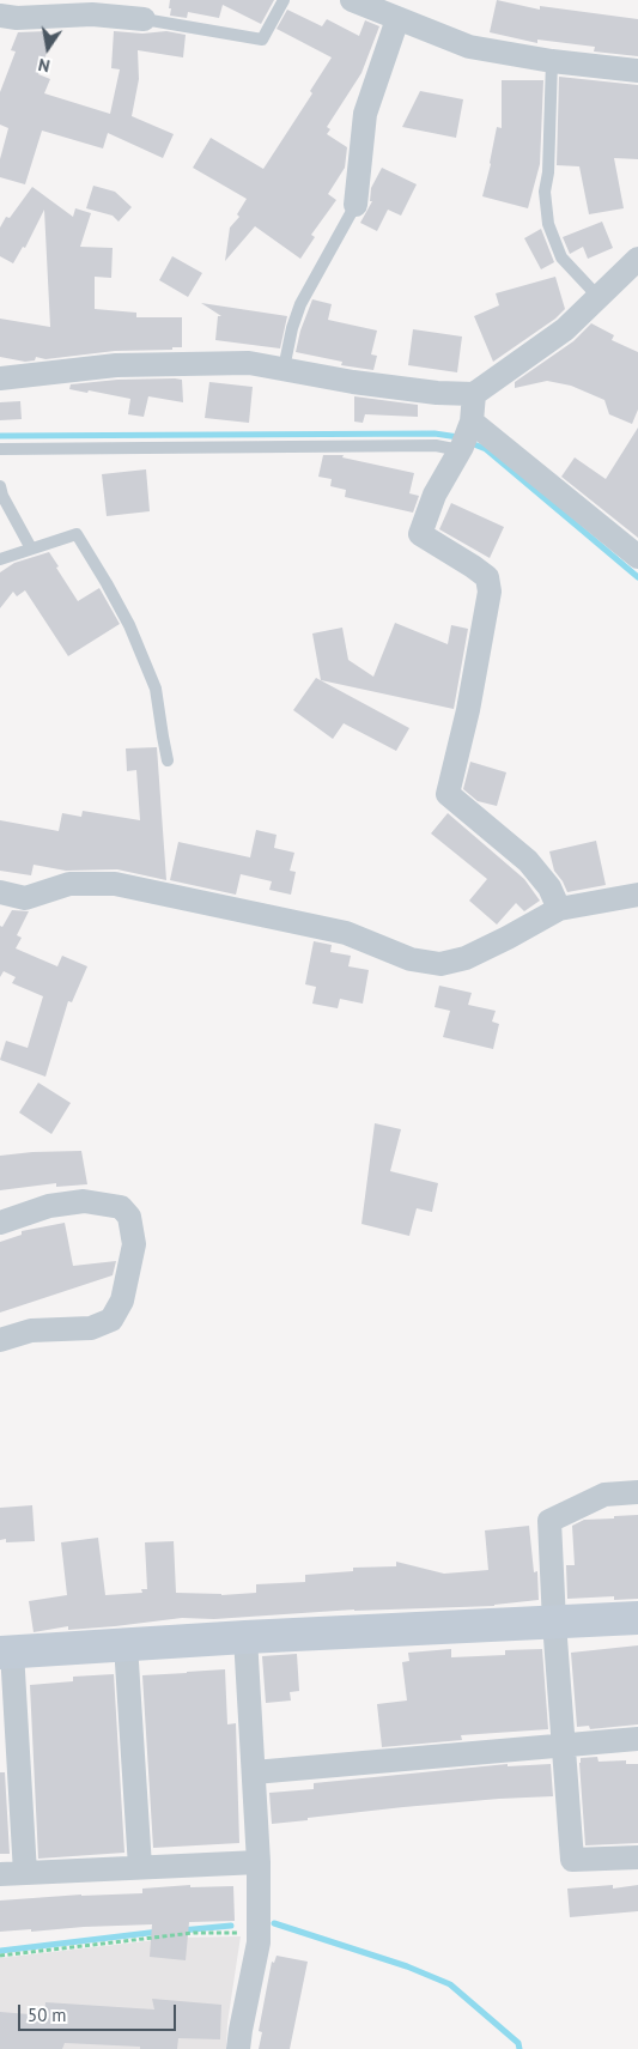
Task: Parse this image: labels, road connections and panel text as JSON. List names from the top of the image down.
{
  "scale_bar": "50 m",
  "north": "bottom"
}
